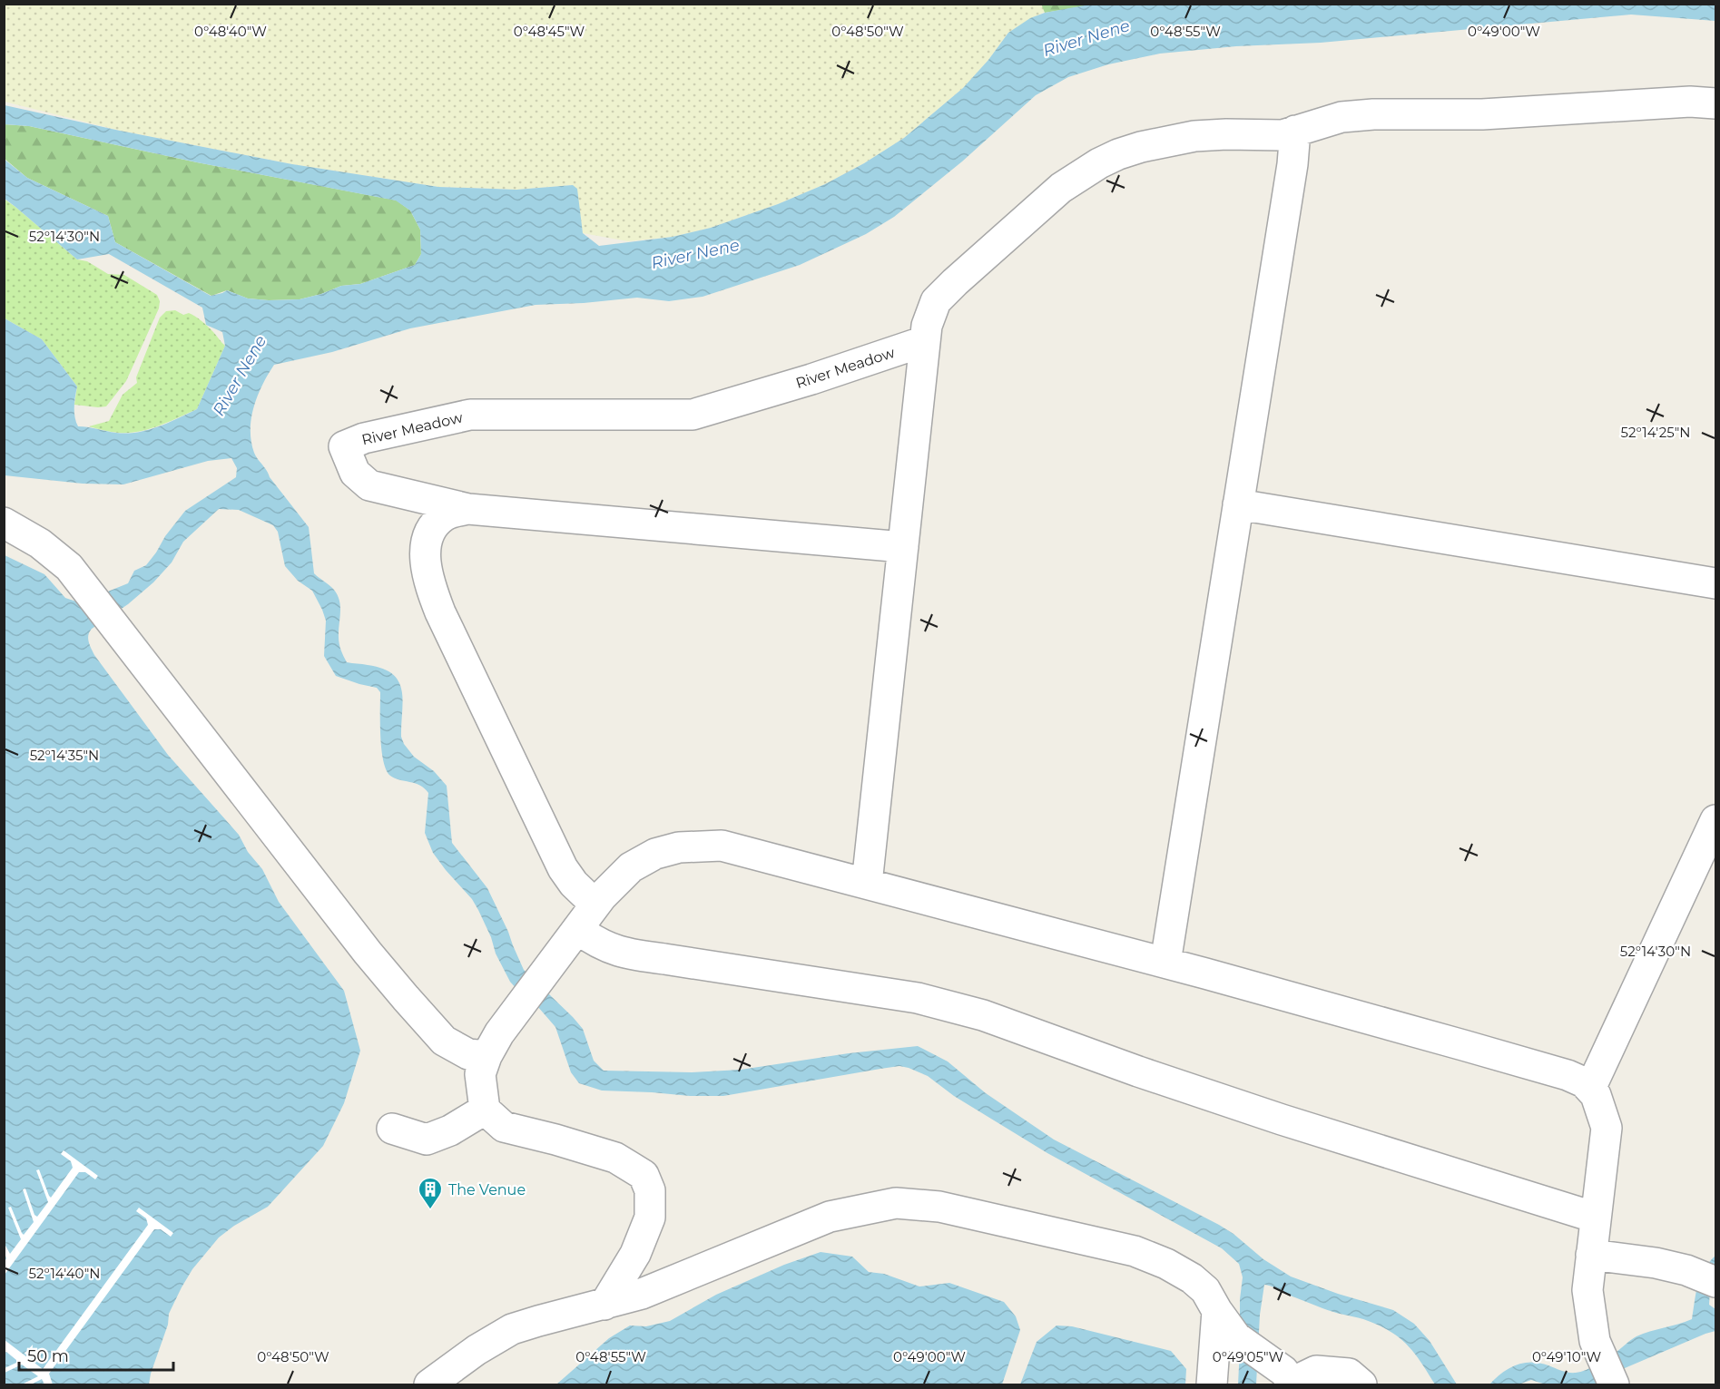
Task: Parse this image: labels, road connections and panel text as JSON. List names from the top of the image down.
{
  "streets": {
    "street": ["River Meadow"]
  },
  "water": ["River Nene"],
  "places": {
    "building": ["The Venue"]
  },
  "scale_bar": "50 m",
  "coordinates": [
    "0°48'45\"W",
    "0°48'40\"W",
    "0°48'50\"W",
    "0°48'55\"W",
    "0°49'00\"W",
    "52°14'30\"N",
    "52°14'25\"N",
    "52°14'35\"N",
    "52°14'40\"N",
    "0°49'05\"W",
    "0°49'10\"W"
  ]
}
